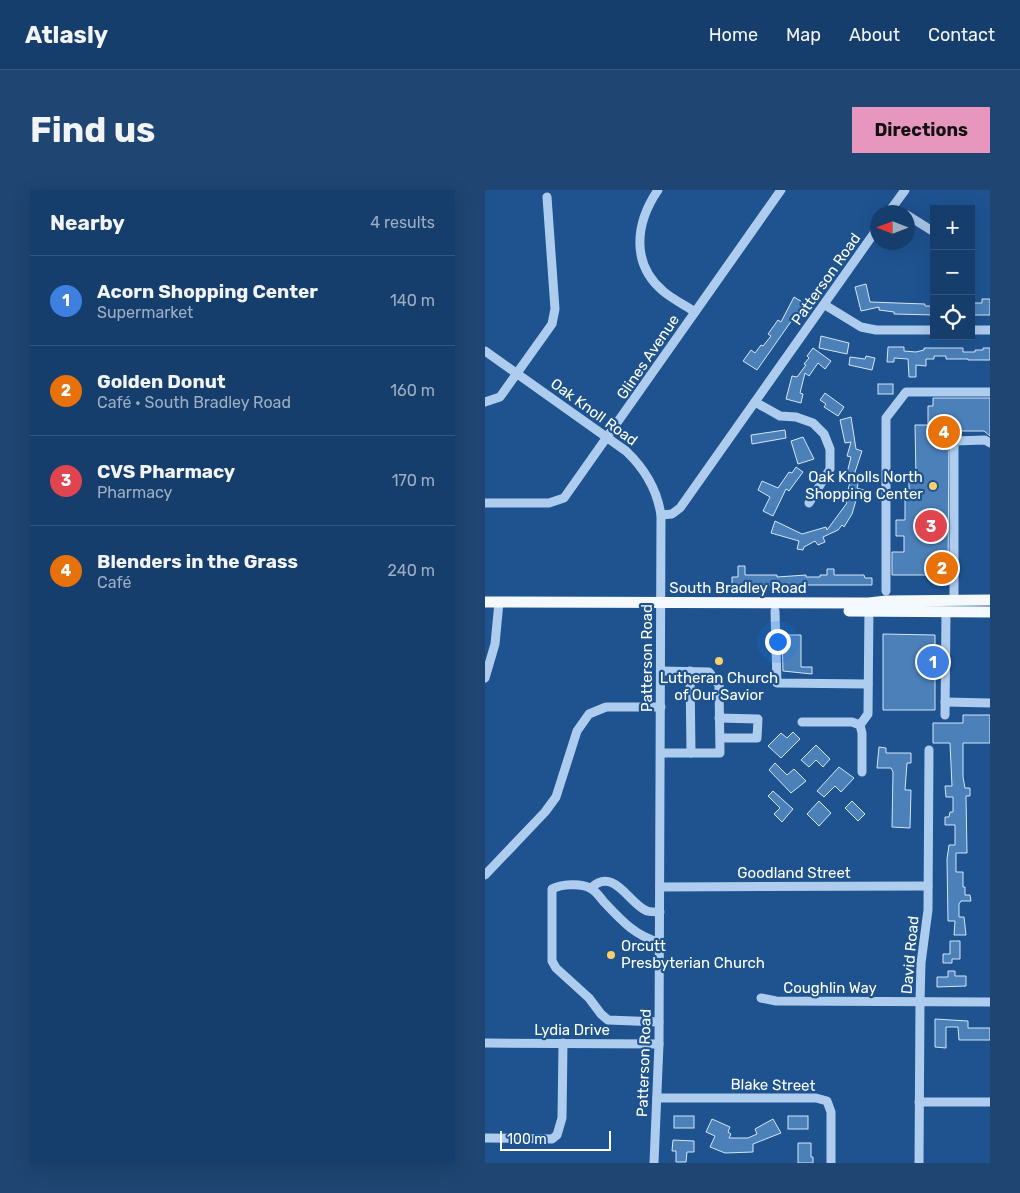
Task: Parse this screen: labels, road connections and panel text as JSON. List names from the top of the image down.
{
  "streets": {
    "main road": ["South Bradley Road"],
    "street": [
      "Patterson Road",
      "Glines Avenue",
      "Oak Knoll Road",
      "Goodland Street",
      "David Road",
      "Coughlin Way",
      "Lydia Drive",
      "Blake Street"
    ]
  },
  "crossings": [
    ["Patterson Road", "Oak Knoll Road"],
    ["Patterson Road", "South Bradley Road"],
    ["Patterson Road", "Goodland Street"],
    ["Patterson Road", "Lydia Drive"],
    ["Patterson Road", "Blake Street"],
    ["Glines Avenue", "Oak Knoll Road"],
    ["Goodland Street", "David Road"],
    ["David Road", "Coughlin Way"]
  ],
  "places": ["Oak Knolls North Shopping Center", "Lutheran Church of Our Savior", "Orcutt Presbyterian Church"],
  "scale_bar": "100 m",
  "north": "left",
  "page": {
    "header": "Atlasly",
    "nav": [
      "Home",
      "Map",
      "About",
      "Contact"
    ],
    "buttons": "Directions",
    "title": "Find us",
    "heading": ["Nearby", "4 results"],
    "map_buttons": ["+", "−"],
    "list": [
      {
        "mark": "1",
        "name": "Acorn Shopping Center",
        "note": "Supermarket",
        "value": "140 m"
      },
      {
        "mark": "2",
        "name": "Golden Donut",
        "note": "Café · South Bradley Road",
        "value": "160 m"
      },
      {
        "mark": "3",
        "name": "CVS Pharmacy",
        "note": "Pharmacy",
        "value": "170 m"
      },
      {
        "mark": "4",
        "name": "Blenders in the Grass",
        "note": "Café",
        "value": "240 m"
      }
    ],
    "pins": [
      "4",
      "3",
      "2",
      "1"
    ],
    "scale": "100 m"
  }
}
